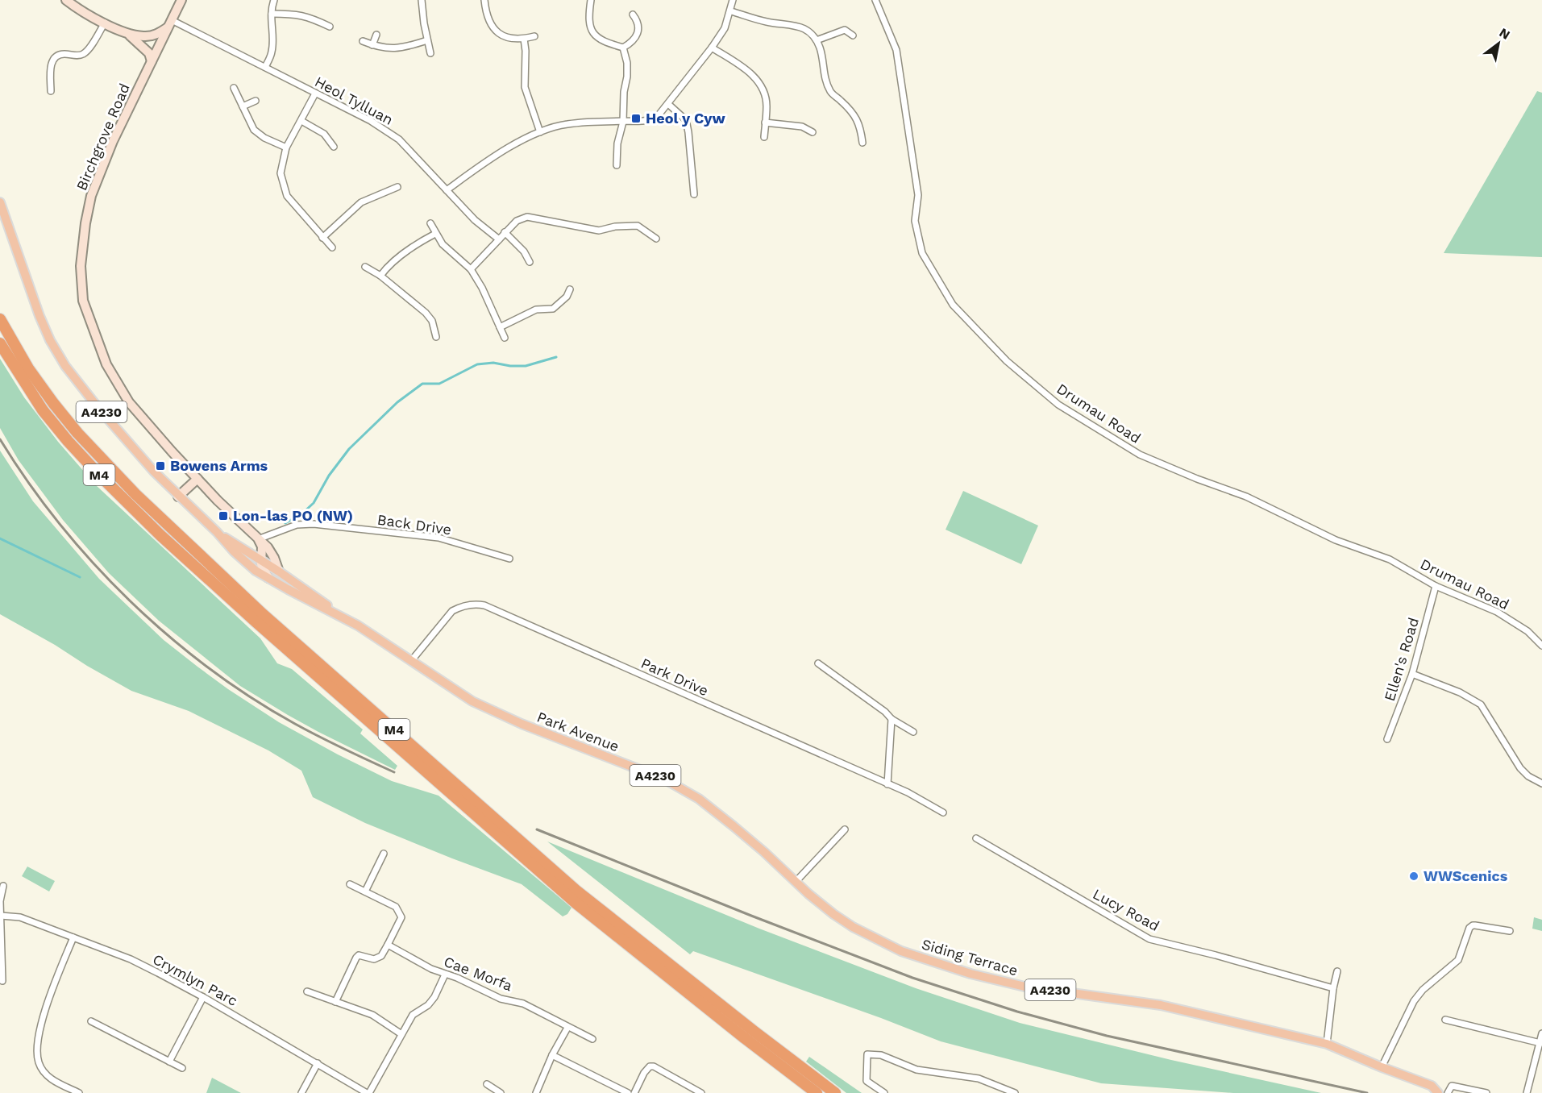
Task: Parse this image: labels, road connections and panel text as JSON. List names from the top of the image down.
{
  "streets": {
    "highway": ["M4"],
    "main road": [
      "Birchgrove Road",
      "A4230",
      "Park Avenue",
      "Siding Terrace"
    ],
    "street": [
      "Heol Tylluan",
      "Drumau Road",
      "Back Drive",
      "Ellen's Road",
      "Park Drive",
      "Lucy Road",
      "Cae Morfa",
      "Crymlyn Parc"
    ]
  },
  "crossings": [
    ["Heol Tylluan", "Birchgrove Road"],
    ["Birchgrove Road", "Back Drive"],
    ["Birchgrove Road", "Park Avenue"],
    ["A4230", "Park Avenue"],
    ["A4230", "Siding Terrace"],
    ["Drumau Road", "Ellen's Road"],
    ["Park Drive", "Park Avenue"],
    ["Park Avenue", "Siding Terrace"]
  ],
  "places": {
    "transit": ["Heol y Cyw", "Bowens Arms", "Lon-las PO (NW)"],
    "other": ["WWScenics"]
  },
  "north": "top right"
}
